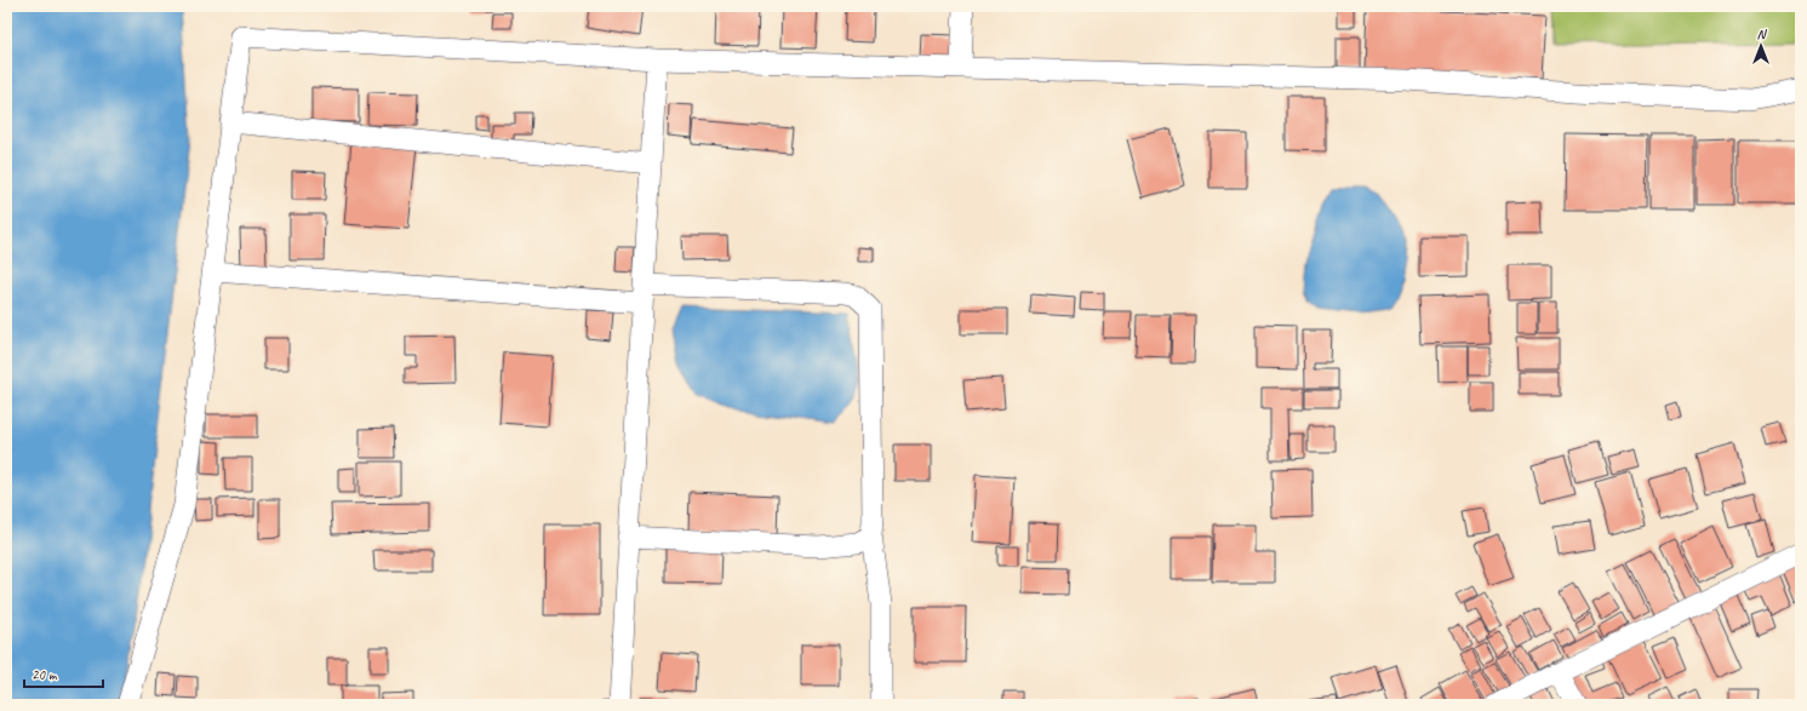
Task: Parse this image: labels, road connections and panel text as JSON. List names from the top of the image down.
{
  "scale_bar": "20 m",
  "north": "top"
}
